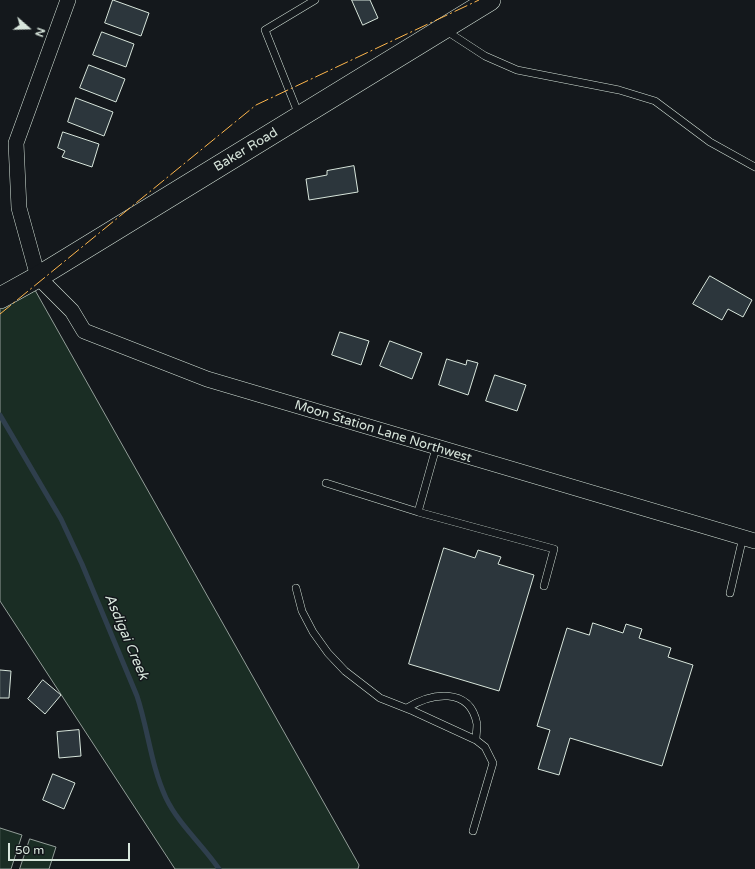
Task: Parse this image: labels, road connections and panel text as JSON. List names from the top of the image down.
{
  "streets": {
    "main road": ["Baker Road"],
    "street": ["Moon Station Lane Northwest"]
  },
  "crossings": [
    ["Baker Road", "Moon Station Lane Northwest"]
  ],
  "water": ["Asdigai Creek"],
  "scale_bar": "50 m",
  "north": "right"
}
